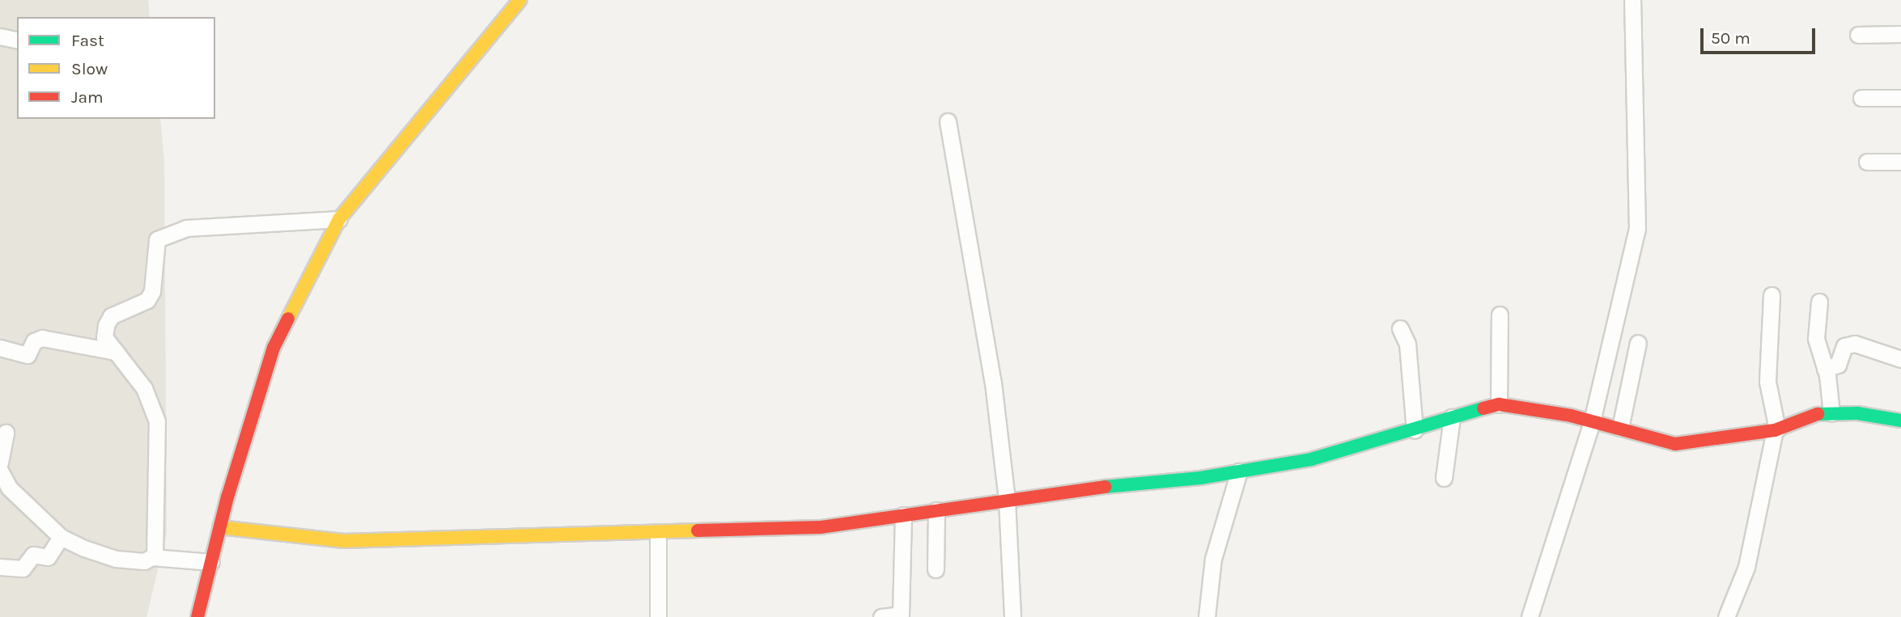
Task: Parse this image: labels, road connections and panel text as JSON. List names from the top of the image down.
{
  "legend": ["Fast", "Slow", "Jam"],
  "scale_bar": "50 m"
}
